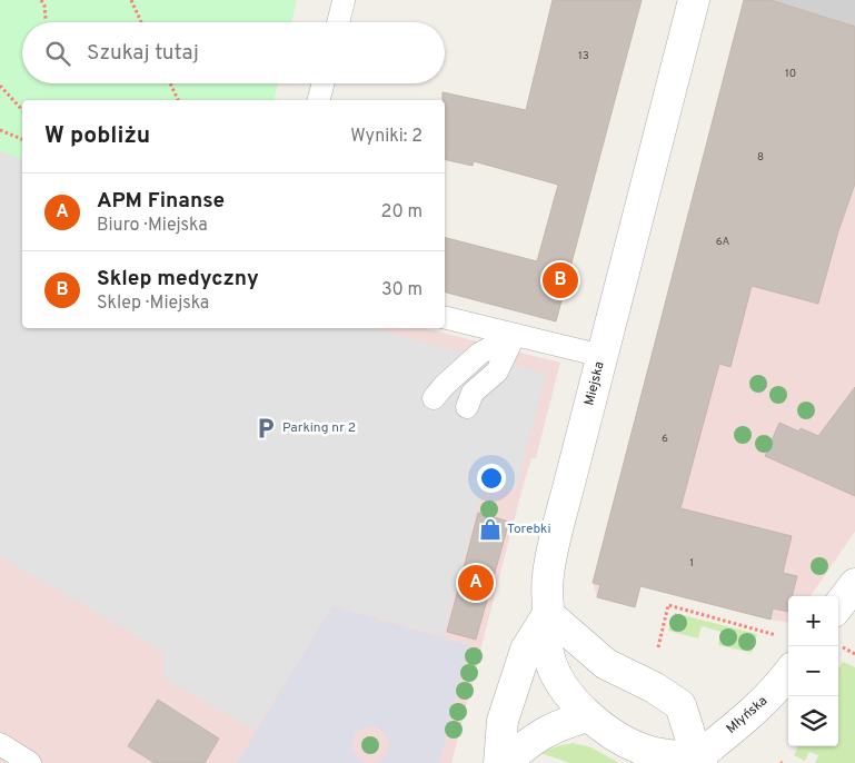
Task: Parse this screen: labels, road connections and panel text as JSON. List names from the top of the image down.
{
  "streets": {
    "street": ["Miejska", "Młyńska"]
  },
  "crossings": [
    ["Miejska", "Młyńska"]
  ],
  "places": {
    "parking": ["Parking nr 2"],
    "shop": ["Torebki"]
  },
  "house_numbers": [
    "13",
    "10",
    "8",
    "6A",
    "6",
    "1"
  ],
  "page": {
    "search": "Szukaj tutaj",
    "heading": ["W pobliżu", "Wyniki: 2"],
    "list": [
      {
        "mark": "A",
        "name": "APM Finanse",
        "note": "Biuro · Miejska",
        "value": "20 m"
      },
      {
        "mark": "B",
        "name": "Sklep medyczny",
        "note": "Sklep · Miejska",
        "value": "30 m"
      }
    ],
    "pins": ["B", "A"],
    "map_buttons": ["+", "−"]
  }
}
